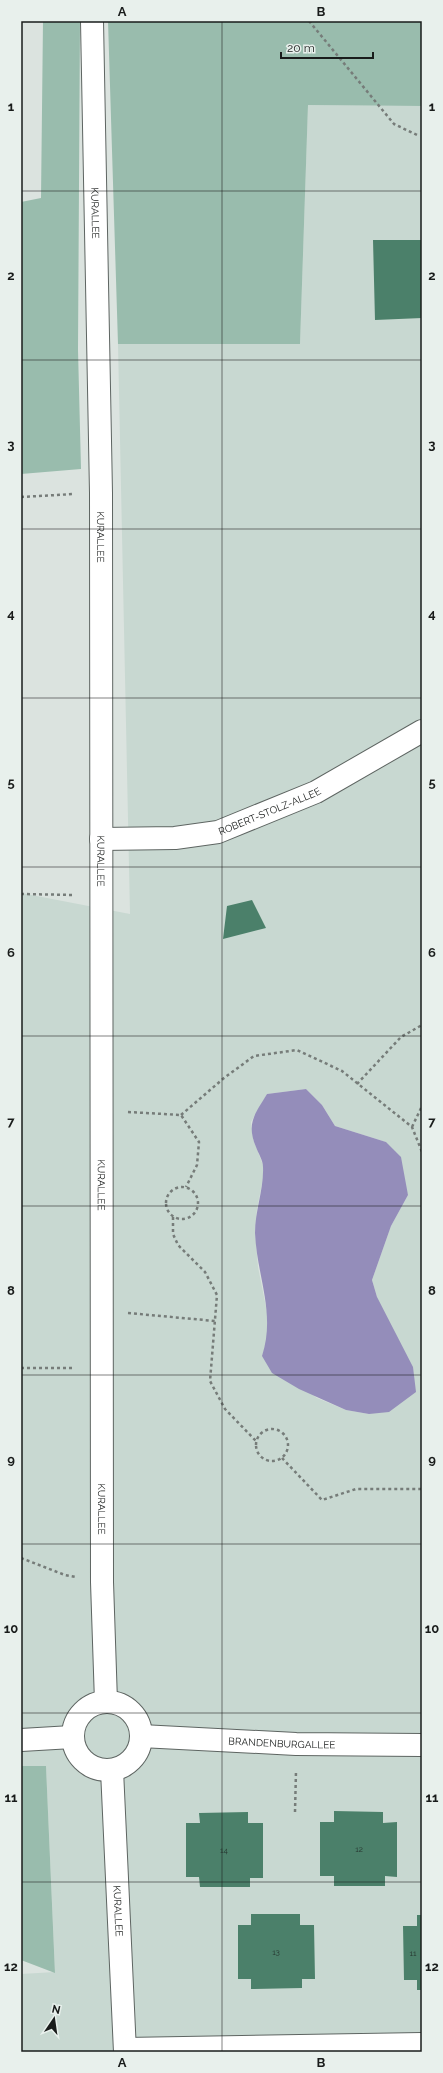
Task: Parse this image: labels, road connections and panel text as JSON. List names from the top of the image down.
{
  "streets": {
    "street": ["KURALLEE", "ROBERT-STOLZ-ALLEE", "BRANDENBURGALLEE"]
  },
  "crossings": [
    ["KURALLEE", "ROBERT-STOLZ-ALLEE"],
    ["KURALLEE", "BRANDENBURGALLEE"]
  ],
  "house_numbers": [
    "12",
    "14",
    "13",
    "11"
  ],
  "scale_bar": "20 m",
  "north": "top",
  "grid": {
    "columns": ["A", "B"],
    "rows": [
      "1",
      "2",
      "3",
      "4",
      "5",
      "6",
      "7",
      "8",
      "9",
      "10",
      "11",
      "12"
    ]
  }
}
